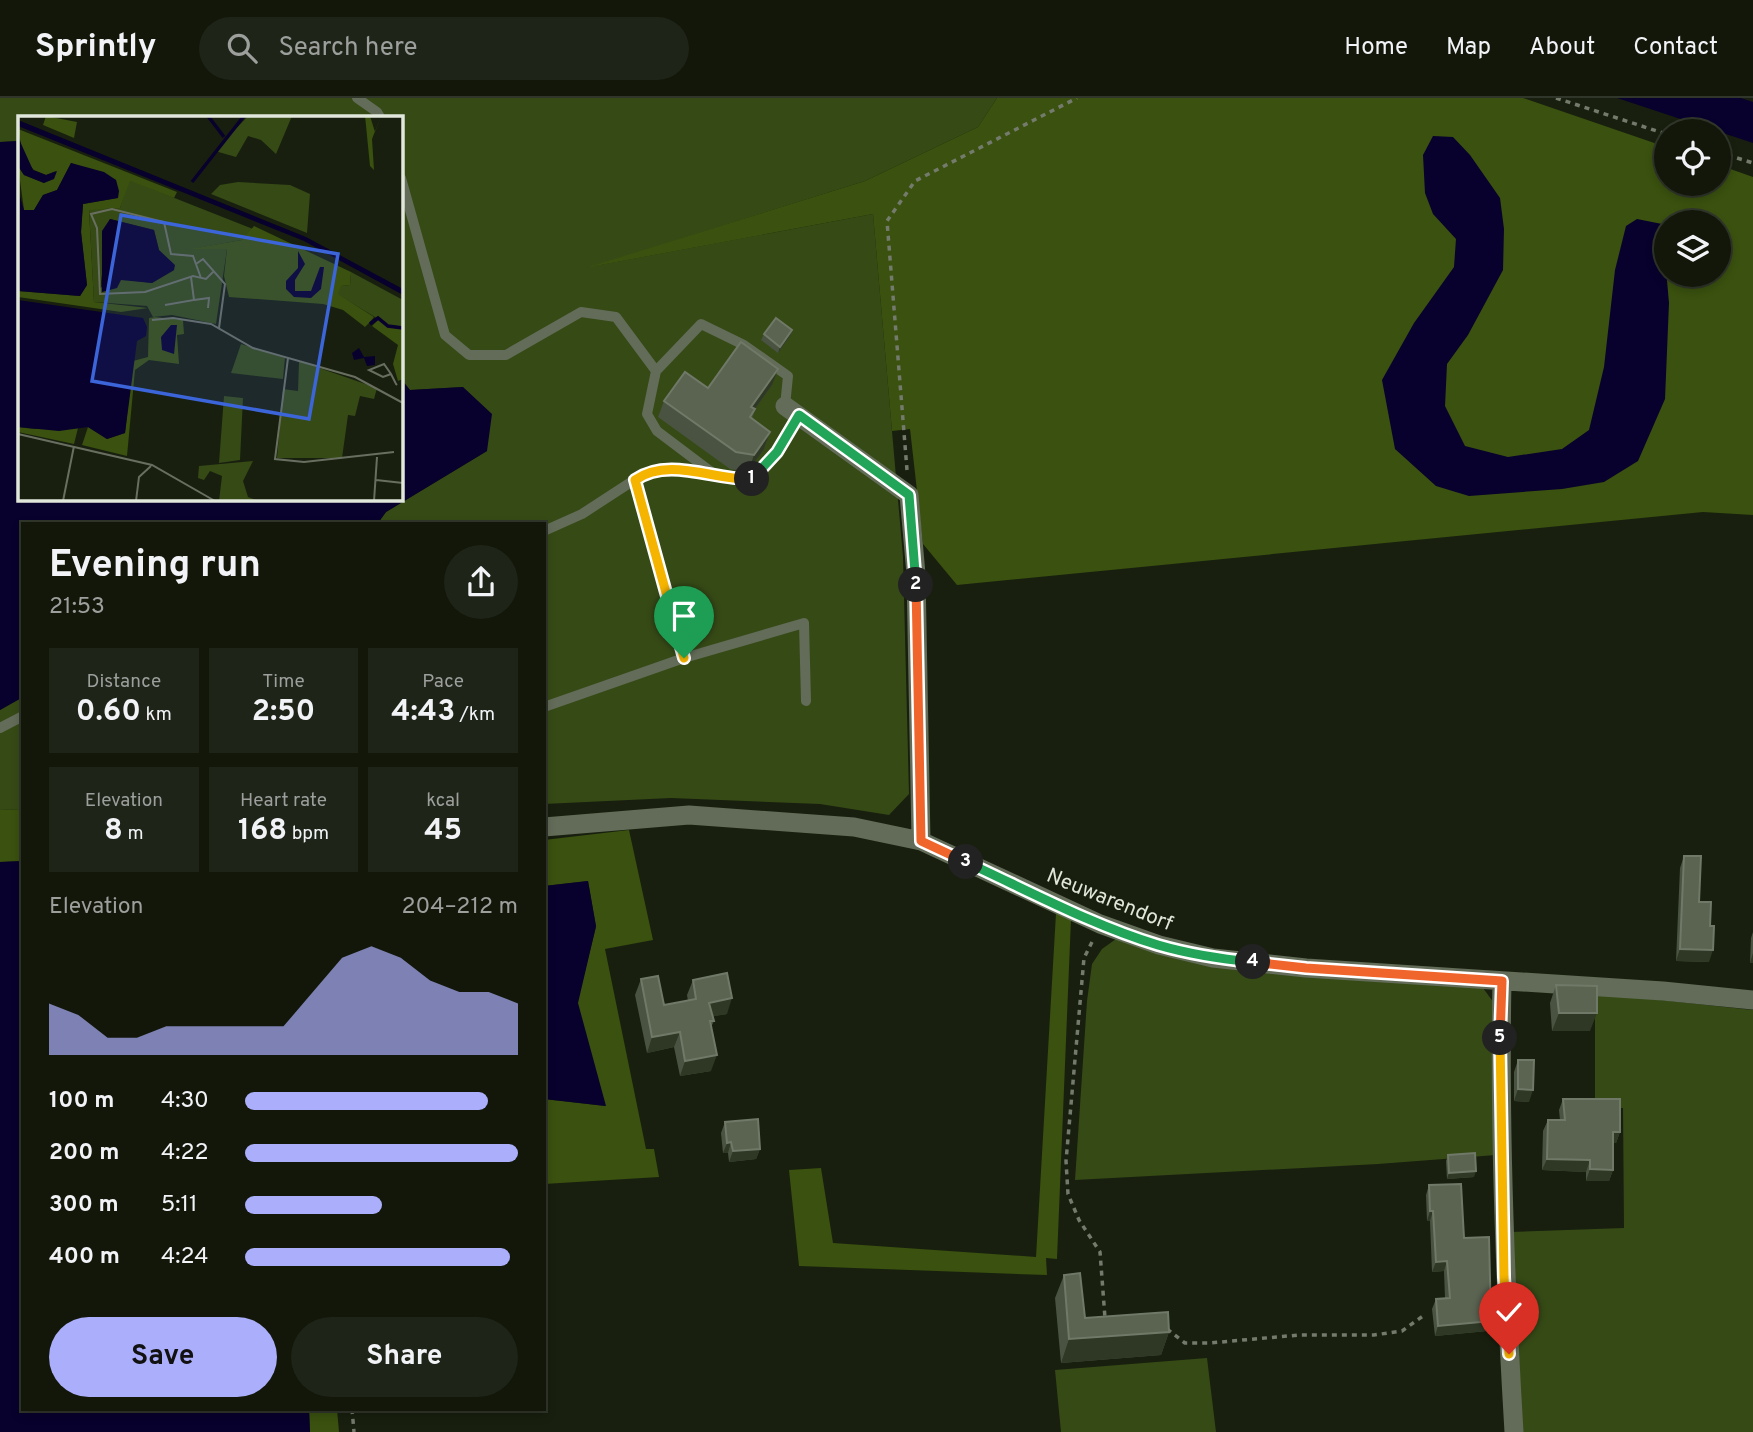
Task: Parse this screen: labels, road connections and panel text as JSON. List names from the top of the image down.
{
  "streets": {
    "street": ["Neuwarendorf"]
  },
  "page": {
    "header": "Sprintly",
    "search": "Search here",
    "nav": [
      "Home",
      "Map",
      "About",
      "Contact"
    ],
    "pins": [
      "1",
      "2",
      "3",
      "4",
      "5"
    ],
    "heading": ["Evening run", "21:53"],
    "stats": [
      ["Distance", "0.60 km"],
      ["Time", "2:50"],
      ["Pace", "4:43 /km"],
      ["Elevation", "8 m"],
      ["Heart rate", "168 bpm"],
      ["kcal", "45"]
    ],
    "chart": ["Elevation", "204–212 m"],
    "list": [
      {
        "name": "100 m",
        "note": "4:30"
      },
      {
        "name": "200 m",
        "note": "4:22"
      },
      {
        "name": "300 m",
        "note": "5:11"
      },
      {
        "name": "400 m",
        "note": "4:24"
      }
    ],
    "buttons": ["Save", "Share"]
  }
}
